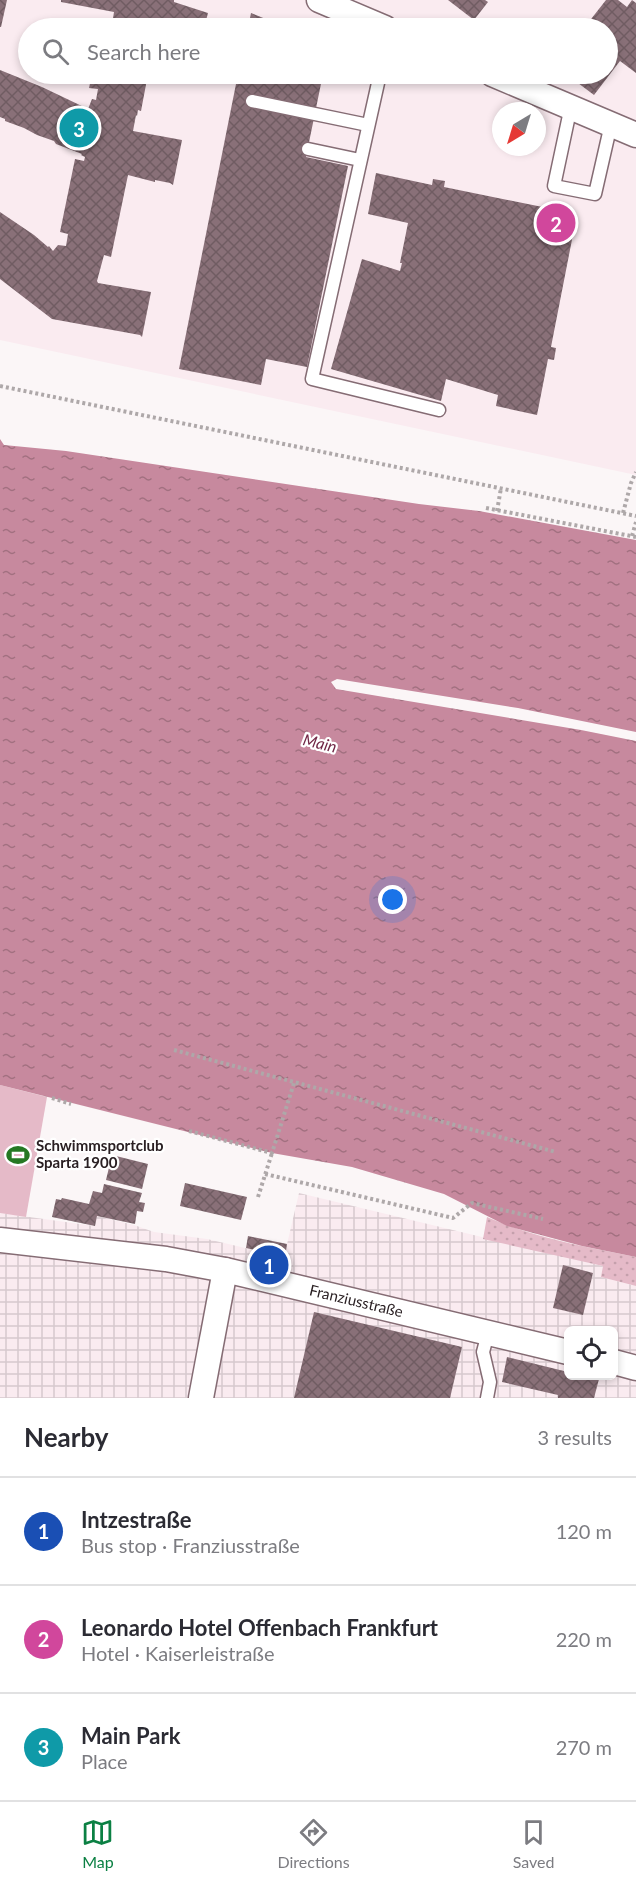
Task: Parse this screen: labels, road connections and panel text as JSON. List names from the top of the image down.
{
  "streets": {
    "street": ["Franziusstraße"]
  },
  "water": ["Main"],
  "places": {
    "sports": ["Schwimmsportclub Sparta 1900"]
  },
  "north": "bottom left",
  "page": {
    "search": "Search here",
    "pins": ["3", "2", "1"],
    "heading": ["Nearby", "3 results"],
    "list": [
      {
        "mark": "1",
        "name": "Intzestraße",
        "note": "Bus stop · Franziusstraße",
        "value": "120 m"
      },
      {
        "mark": "2",
        "name": "Leonardo Hotel Offenbach Frankfurt",
        "note": "Hotel · Kaiserleistraße",
        "value": "220 m"
      },
      {
        "mark": "3",
        "name": "Main Park",
        "note": "Place",
        "value": "270 m"
      }
    ],
    "nav": ["Map", "Directions", "Saved"]
  }
}
